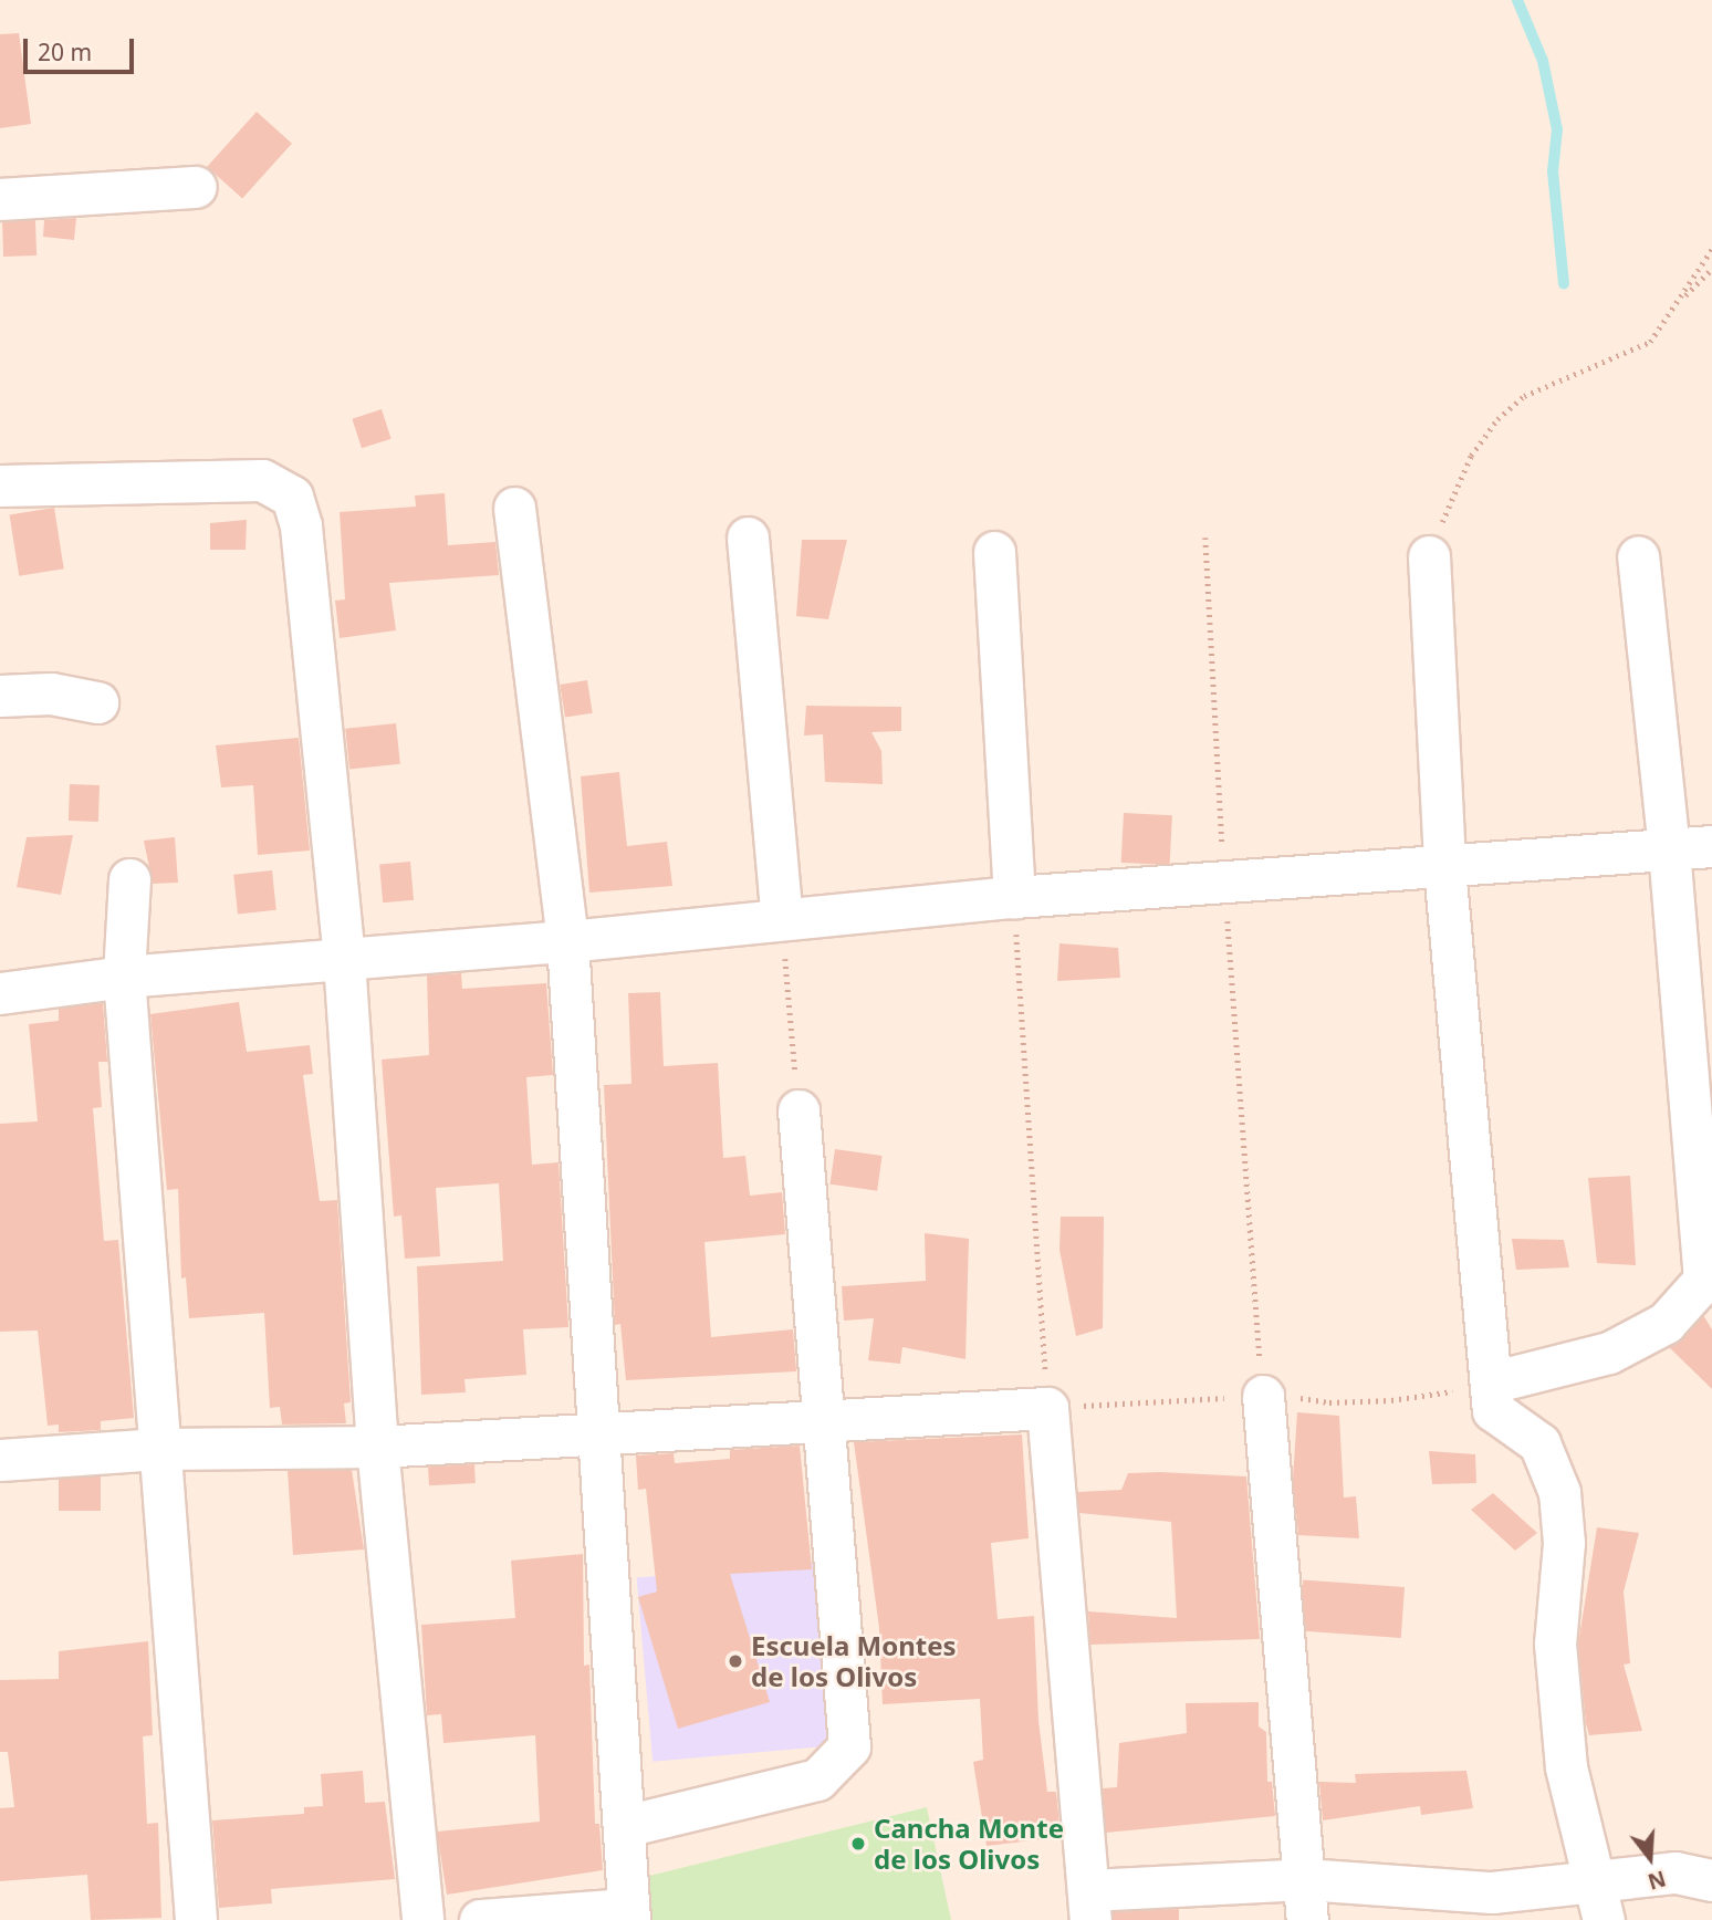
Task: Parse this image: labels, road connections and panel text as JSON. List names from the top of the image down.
{
  "places": ["Escuela Montes de los Olivos", "Cancha Monte de los Olivos"],
  "scale_bar": "20 m",
  "north": "bottom"
}
